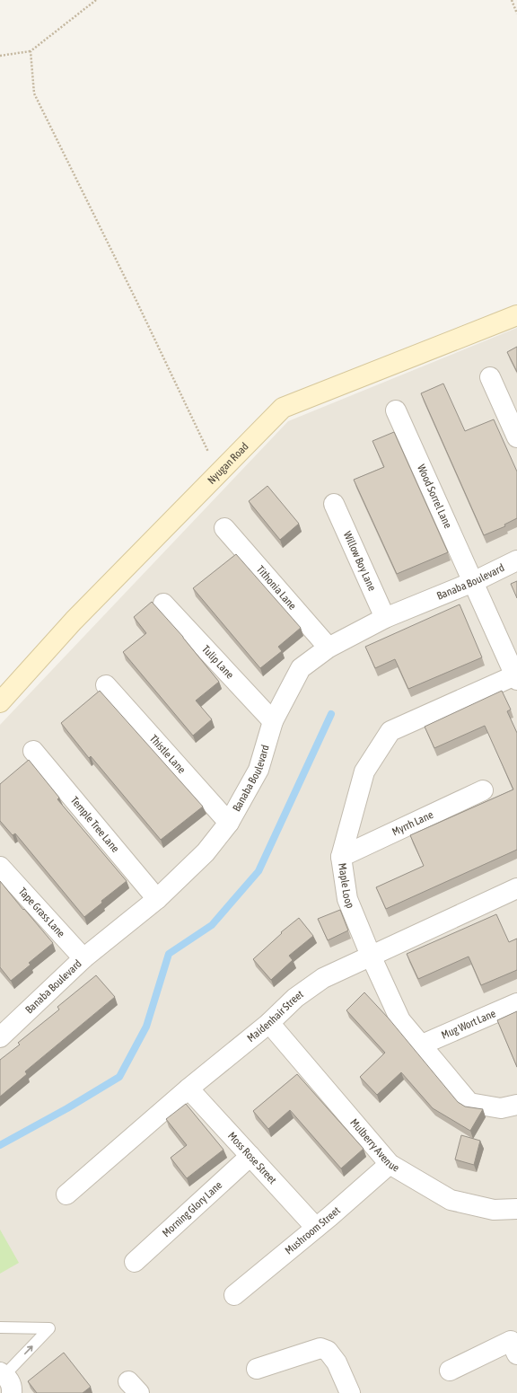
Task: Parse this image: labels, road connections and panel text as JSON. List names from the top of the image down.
{
  "streets": {
    "main road": ["Nyugan Road"],
    "street": [
      "Wood Sorrel Lane",
      "Willow Boy Lane",
      "Banaba Boulevard",
      "Tithonia Lane",
      "Tulip Lane",
      "Thistle Lane",
      "Myrrh Lane",
      "Temple Tree Lane",
      "Maple Loop",
      "Tape Grass Lane",
      "Maidenhair Street",
      "Mug Wort Lane",
      "Mulberry Avenue",
      "Moss Rose Street",
      "Morning Glory Lane",
      "Mushroom Street"
    ]
  },
  "crossings": [
    ["Wood Sorrel Lane", "Banaba Boulevard"],
    ["Wood Sorrel Lane", "Maple Loop"],
    ["Willow Boy Lane", "Banaba Boulevard"],
    ["Banaba Boulevard", "Tithonia Lane"],
    ["Banaba Boulevard", "Tulip Lane"],
    ["Banaba Boulevard", "Thistle Lane"],
    ["Banaba Boulevard", "Temple Tree Lane"],
    ["Banaba Boulevard", "Tape Grass Lane"],
    ["Myrrh Lane", "Maple Loop"],
    ["Maple Loop", "Maidenhair Street"],
    ["Maple Loop", "Mug Wort Lane"],
    ["Maidenhair Street", "Mulberry Avenue"],
    ["Maidenhair Street", "Moss Rose Street"],
    ["Mulberry Avenue", "Mushroom Street"],
    ["Moss Rose Street", "Morning Glory Lane"],
    ["Moss Rose Street", "Mushroom Street"]
  ]
}
